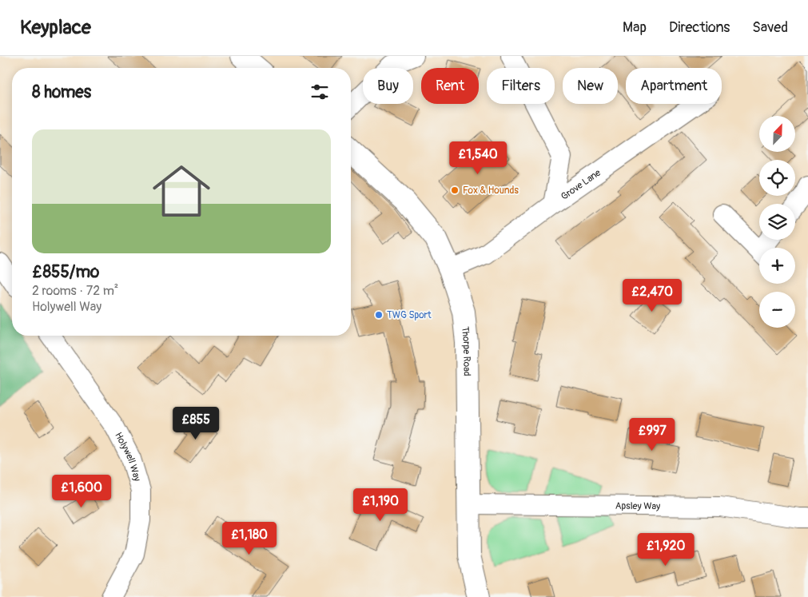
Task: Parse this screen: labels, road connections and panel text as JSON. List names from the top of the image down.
{
  "streets": {
    "street": [
      "Grove Lane",
      "Thorpe Road",
      "Holywell Way",
      "Apsley Way"
    ]
  },
  "crossings": [
    ["Grove Lane", "Thorpe Road"],
    ["Thorpe Road", "Apsley Way"]
  ],
  "places": ["Fox & Hounds", "TWG Sport"],
  "north": "top right",
  "page": {
    "header": "Keyplace",
    "nav": ["Map", "Directions", "Saved"],
    "chip": [
      "Buy",
      "Rent",
      "Filters",
      "New",
      "Apartment"
    ],
    "heading": "8 homes",
    "map_buttons": ["+", "−"],
    "list": [
      {
        "name": "£855/mo",
        "note": "2 rooms · 72 m² · Holywell Way"
      }
    ],
    "price": [
      "£1,540",
      "£2,470",
      "£855",
      "£997",
      "£1,600",
      "£1,190",
      "£1,180",
      "£1,920"
    ]
  }
}
